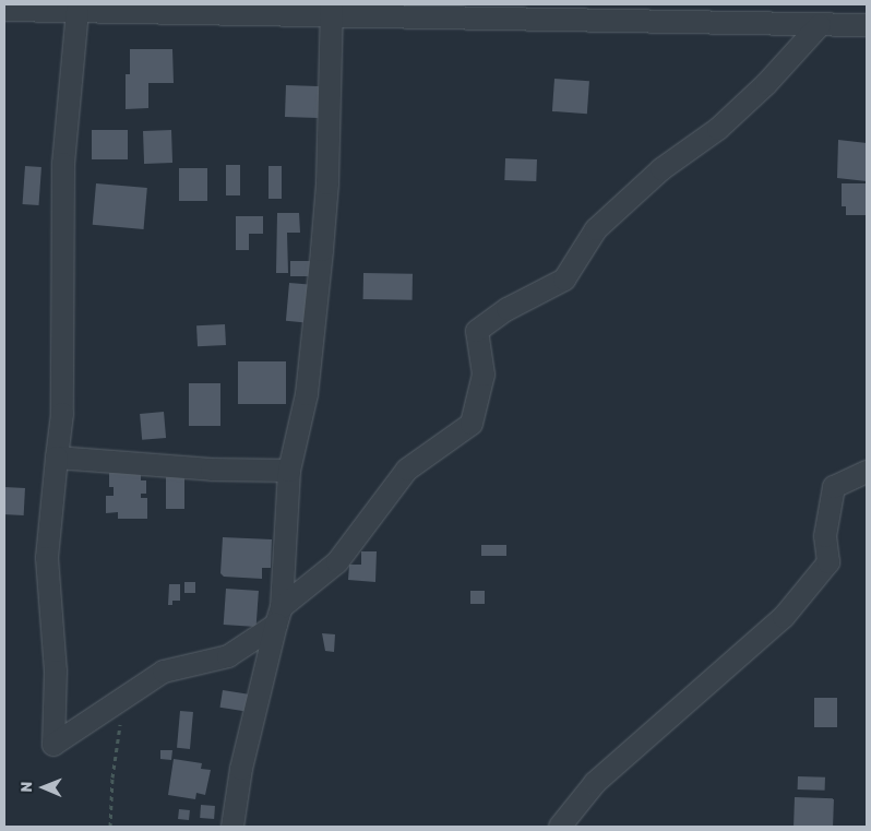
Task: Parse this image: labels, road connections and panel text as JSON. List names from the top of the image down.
{
  "north": "left"
}
